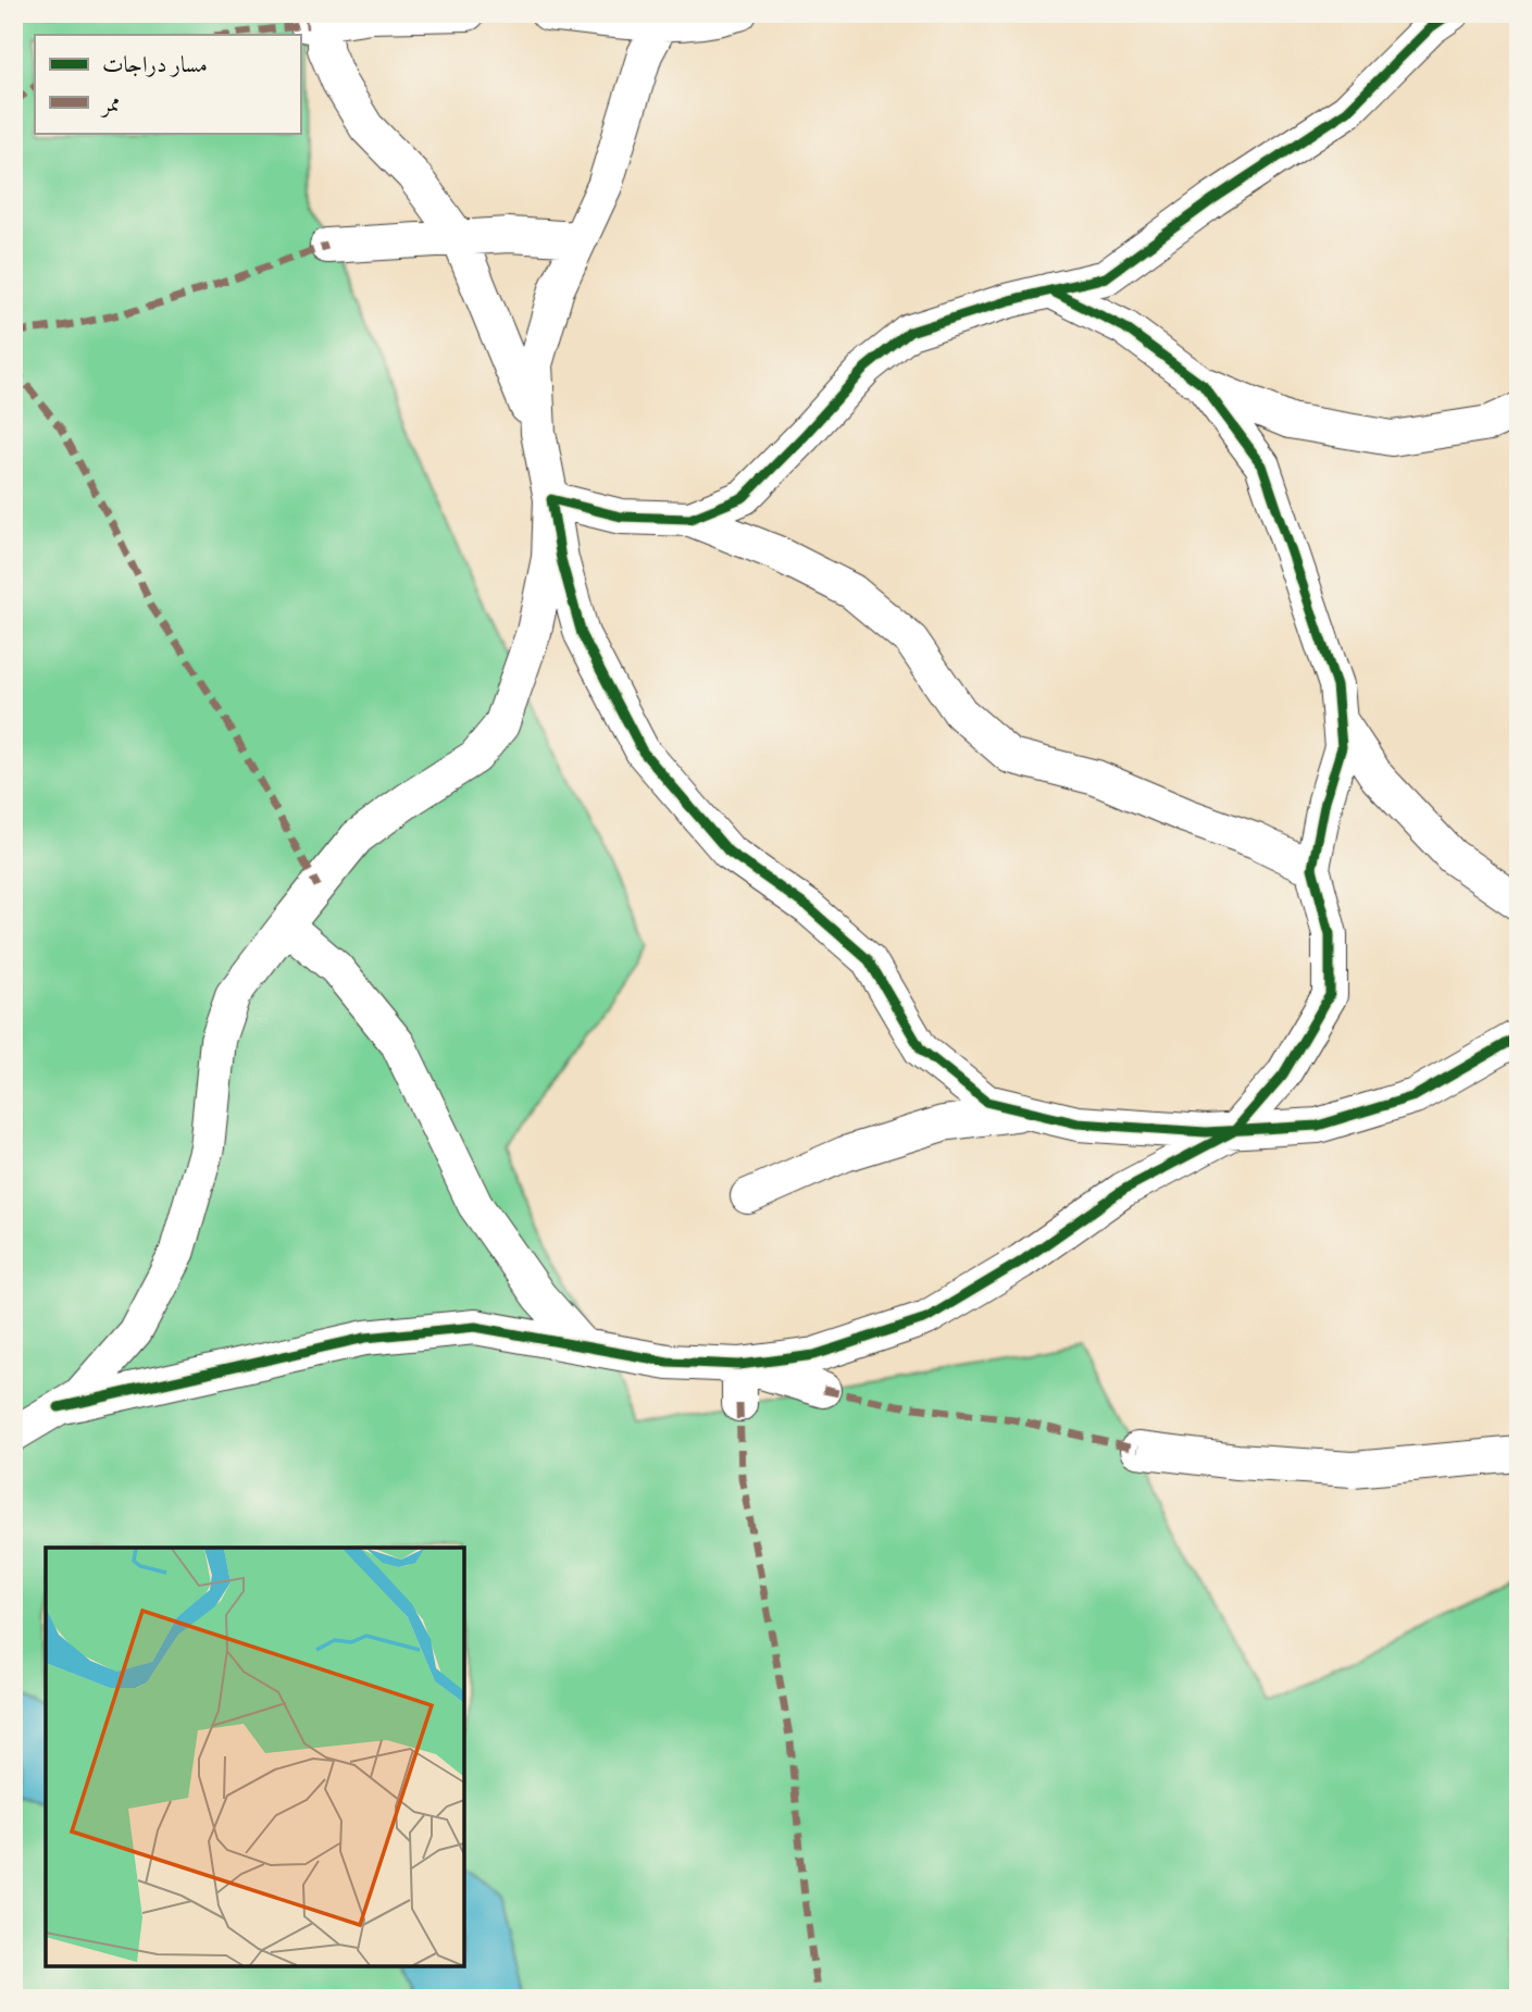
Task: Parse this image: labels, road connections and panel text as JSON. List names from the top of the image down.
{
  "legend": ["مسار دراجات", "ممر"]
}
